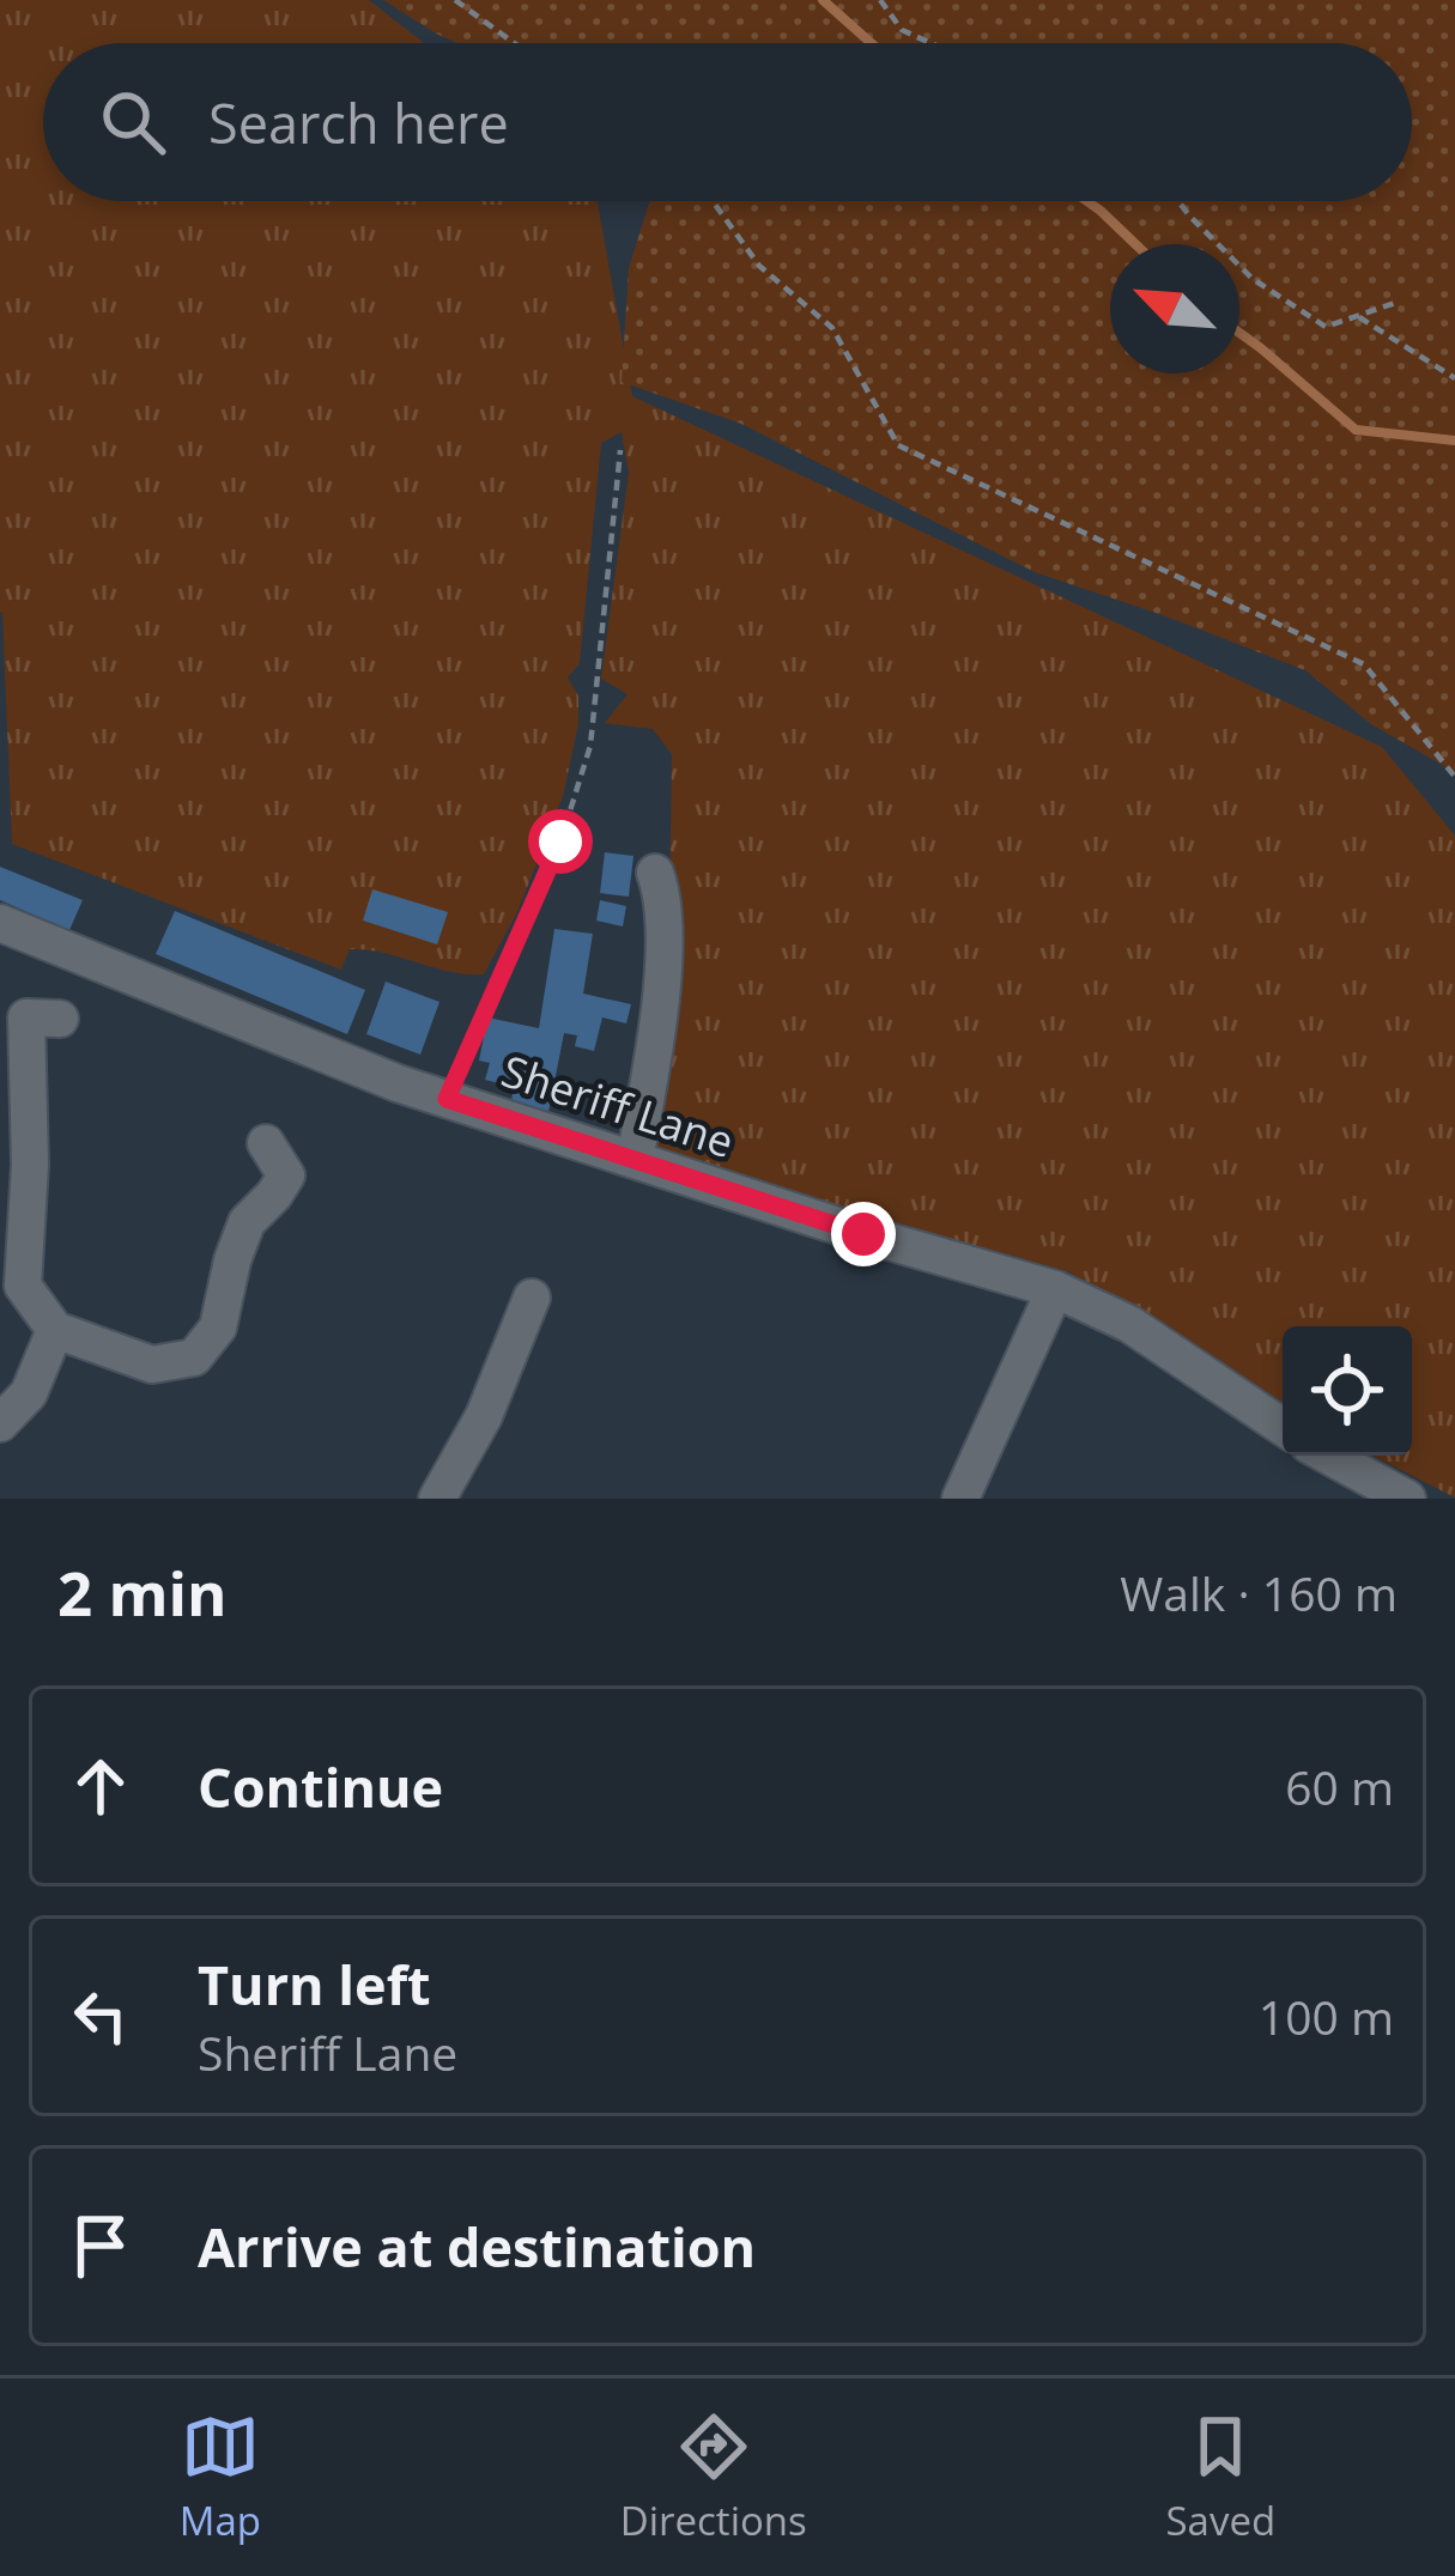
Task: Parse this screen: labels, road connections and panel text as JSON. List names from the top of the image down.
{
  "streets": {
    "street": ["Sheriff Lane"]
  },
  "north": "top left",
  "page": {
    "search": "Search here",
    "heading": ["2 min", "Walk · 160 m"],
    "list": [
      ["Continue", "60 m"],
      ["Turn left", "Sheriff Lane", "100 m"],
      "Arrive at destination"
    ],
    "nav": ["Map", "Directions", "Saved"]
  }
}
